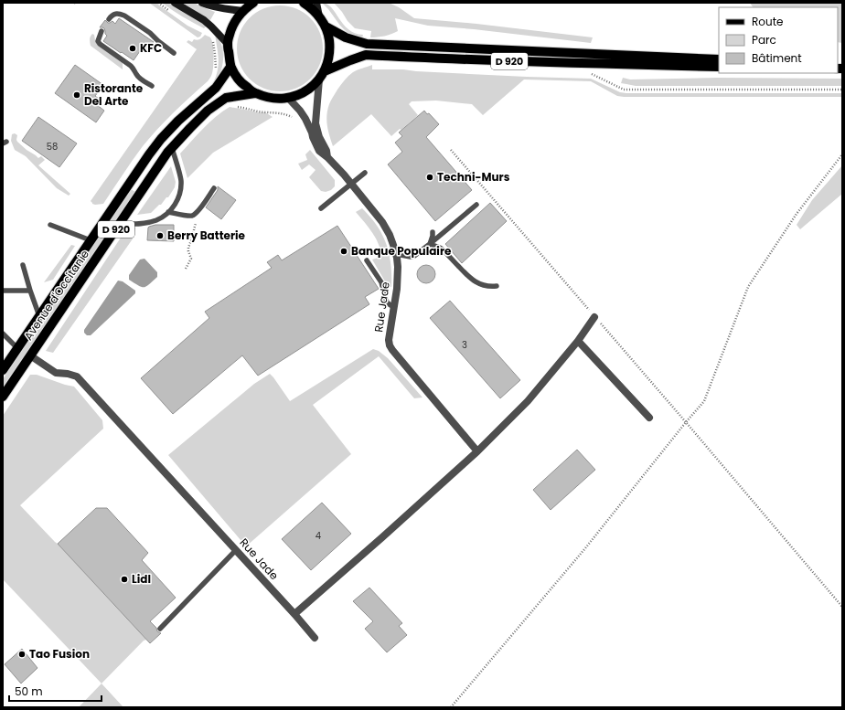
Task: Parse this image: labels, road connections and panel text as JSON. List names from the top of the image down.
{
  "streets": {
    "main road": ["D 920", "Avenue d'Occitanie"],
    "street": ["Rue Jade"]
  },
  "crossings": [
    ["Avenue d'Occitanie", "Rue Jade"]
  ],
  "places": [
    "KFC",
    "Ristorante Del Arte",
    "Techni-Murs",
    "Berry Batterie",
    "Banque Populaire",
    "Lidl",
    "Tao Fusion"
  ],
  "house_numbers": ["58", "3", "4"],
  "legend": ["Route", "Parc", "Bâtiment"],
  "scale_bar": "50 m"
}
